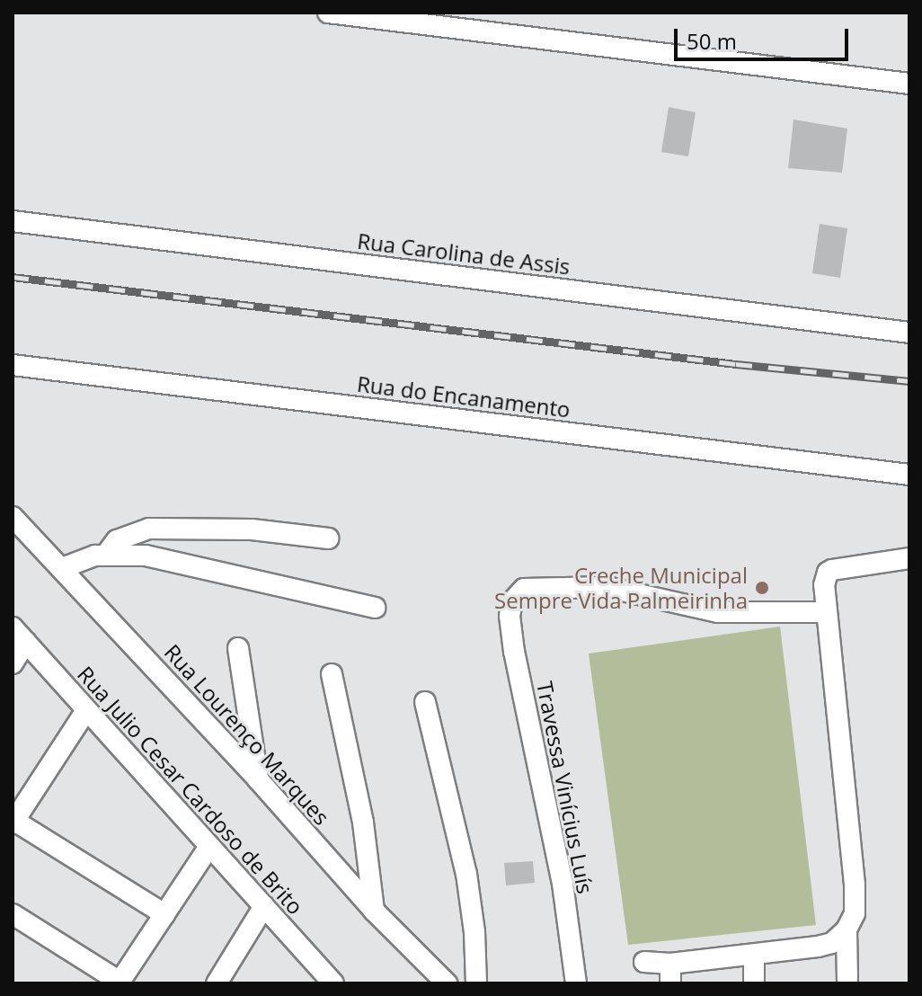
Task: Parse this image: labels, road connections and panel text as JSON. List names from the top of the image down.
{
  "streets": {
    "street": [
      "Rua Carolina de Assis",
      "Rua do Encanamento",
      "Rua Lourenço Marques",
      "Travessa Vinícius Luís",
      "Rua Julio Cesar Cardoso de Brito"
    ]
  },
  "places": ["Creche Municipal Sempre Vida Palmeirinha"],
  "scale_bar": "50 m"
}
